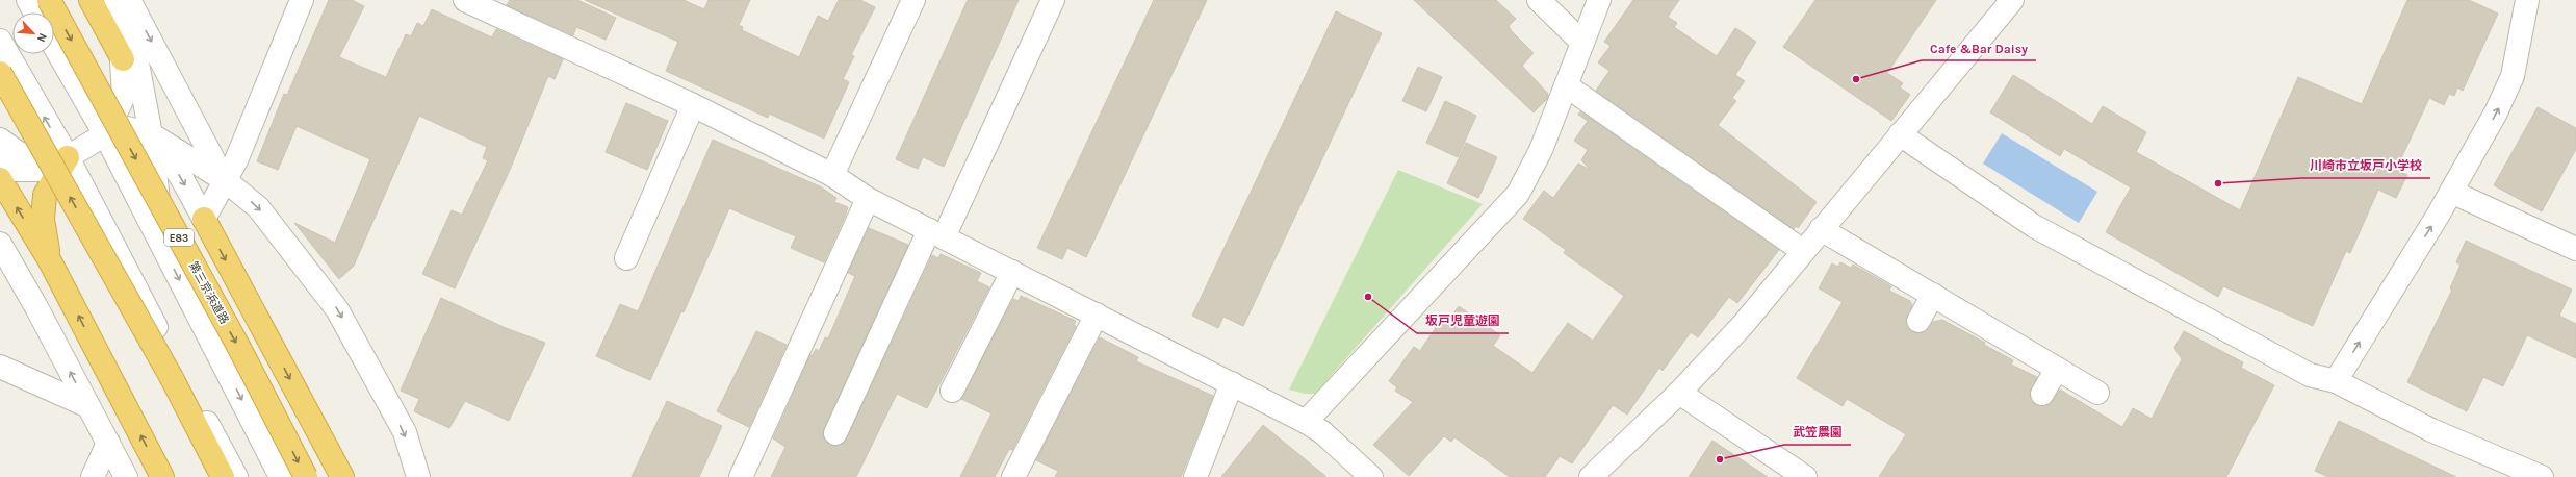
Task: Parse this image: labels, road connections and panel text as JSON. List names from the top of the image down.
{
  "streets": {
    "highway": ["E83", "第三京浜道路"]
  },
  "places": [
    "Cafe &Bar Daisy",
    "川崎市立坂戸小学校",
    "坂戸児童遊園",
    "武笠農園"
  ],
  "north": "bottom right"
}
